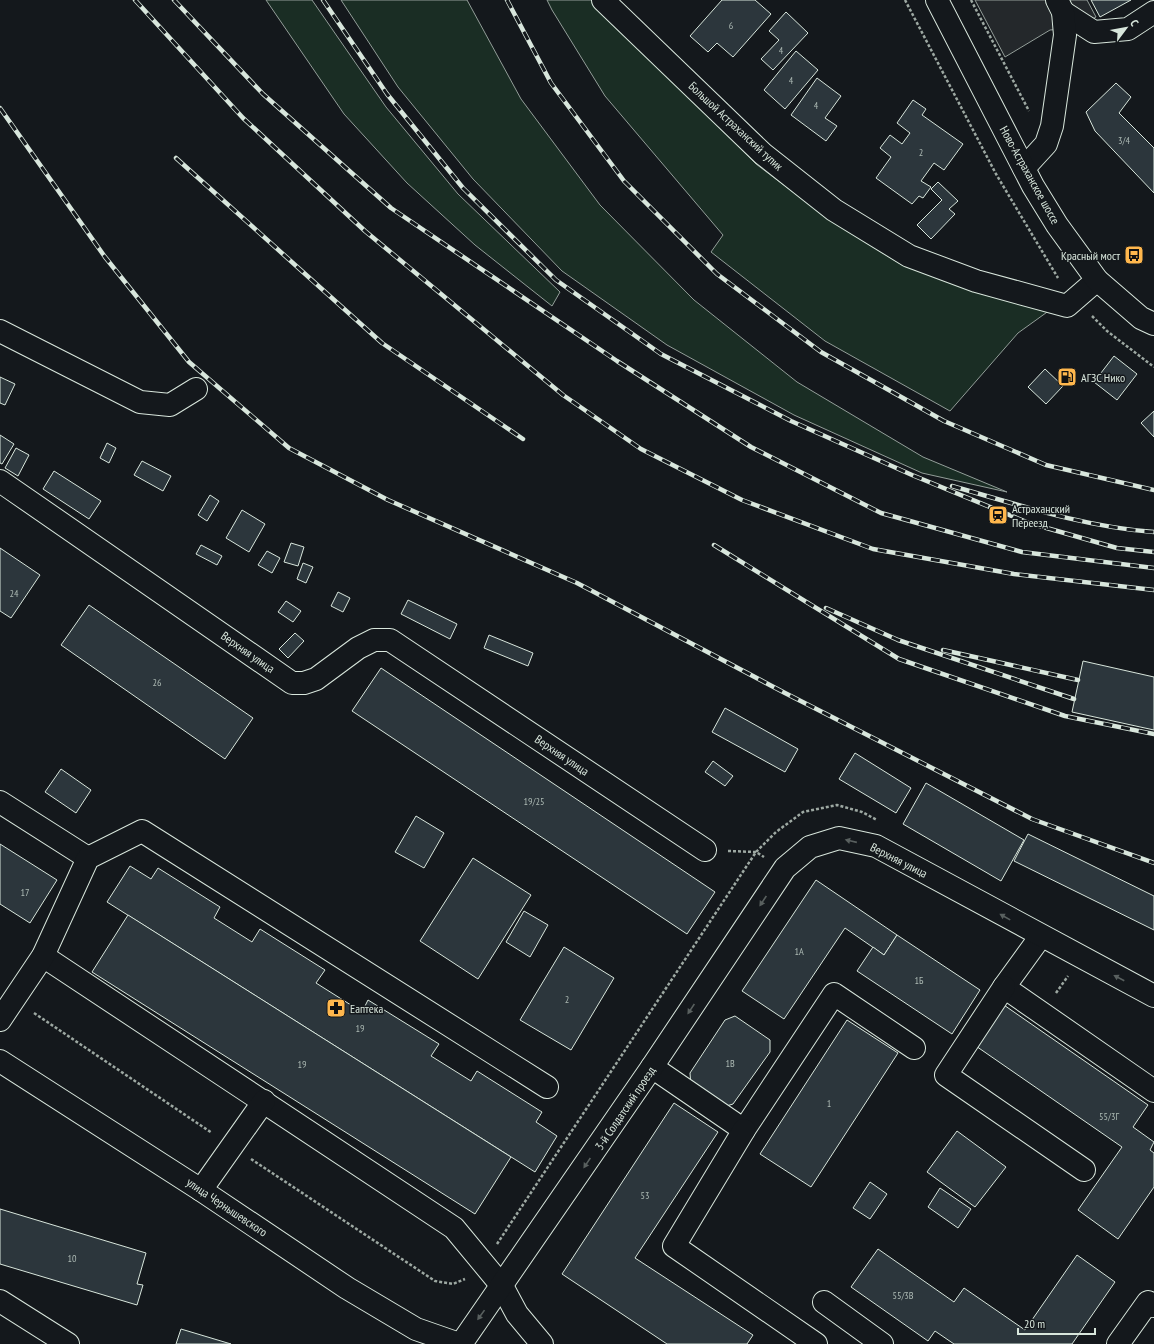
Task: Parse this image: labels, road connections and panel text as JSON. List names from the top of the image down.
{
  "streets": {
    "main road": [
      "Большой Астраханский тупик",
      "Ново-Астраханское шоссе",
      "Верхняя улица",
      "3-й Солдатский проезд",
      "улица Чернышевского"
    ]
  },
  "crossings": [
    ["Большой Астраханский тупик", "Ново-Астраханское шоссе"],
    ["Верхняя улица", "3-й Солдатский проезд"],
    ["3-й Солдатский проезд", "улица Чернышевского"]
  ],
  "one_way": ["3-й Солдатский проезд"],
  "places": {
    "bus stop": ["Красный мост"],
    "fuel station": ["АГЗС Нико"],
    "station": ["Астраханский Переезд"],
    "pharmacy": ["Еаптека"]
  },
  "house_numbers": [
    "6",
    "4",
    "4",
    "4",
    "3/4",
    "2",
    "24",
    "26",
    "19/25",
    "17",
    "1А",
    "1Б",
    "2",
    "19",
    "1В",
    "19",
    "1",
    "55/3Г",
    "53",
    "10",
    "55/3В"
  ],
  "scale_bar": "20 m",
  "north": "top right"
}
